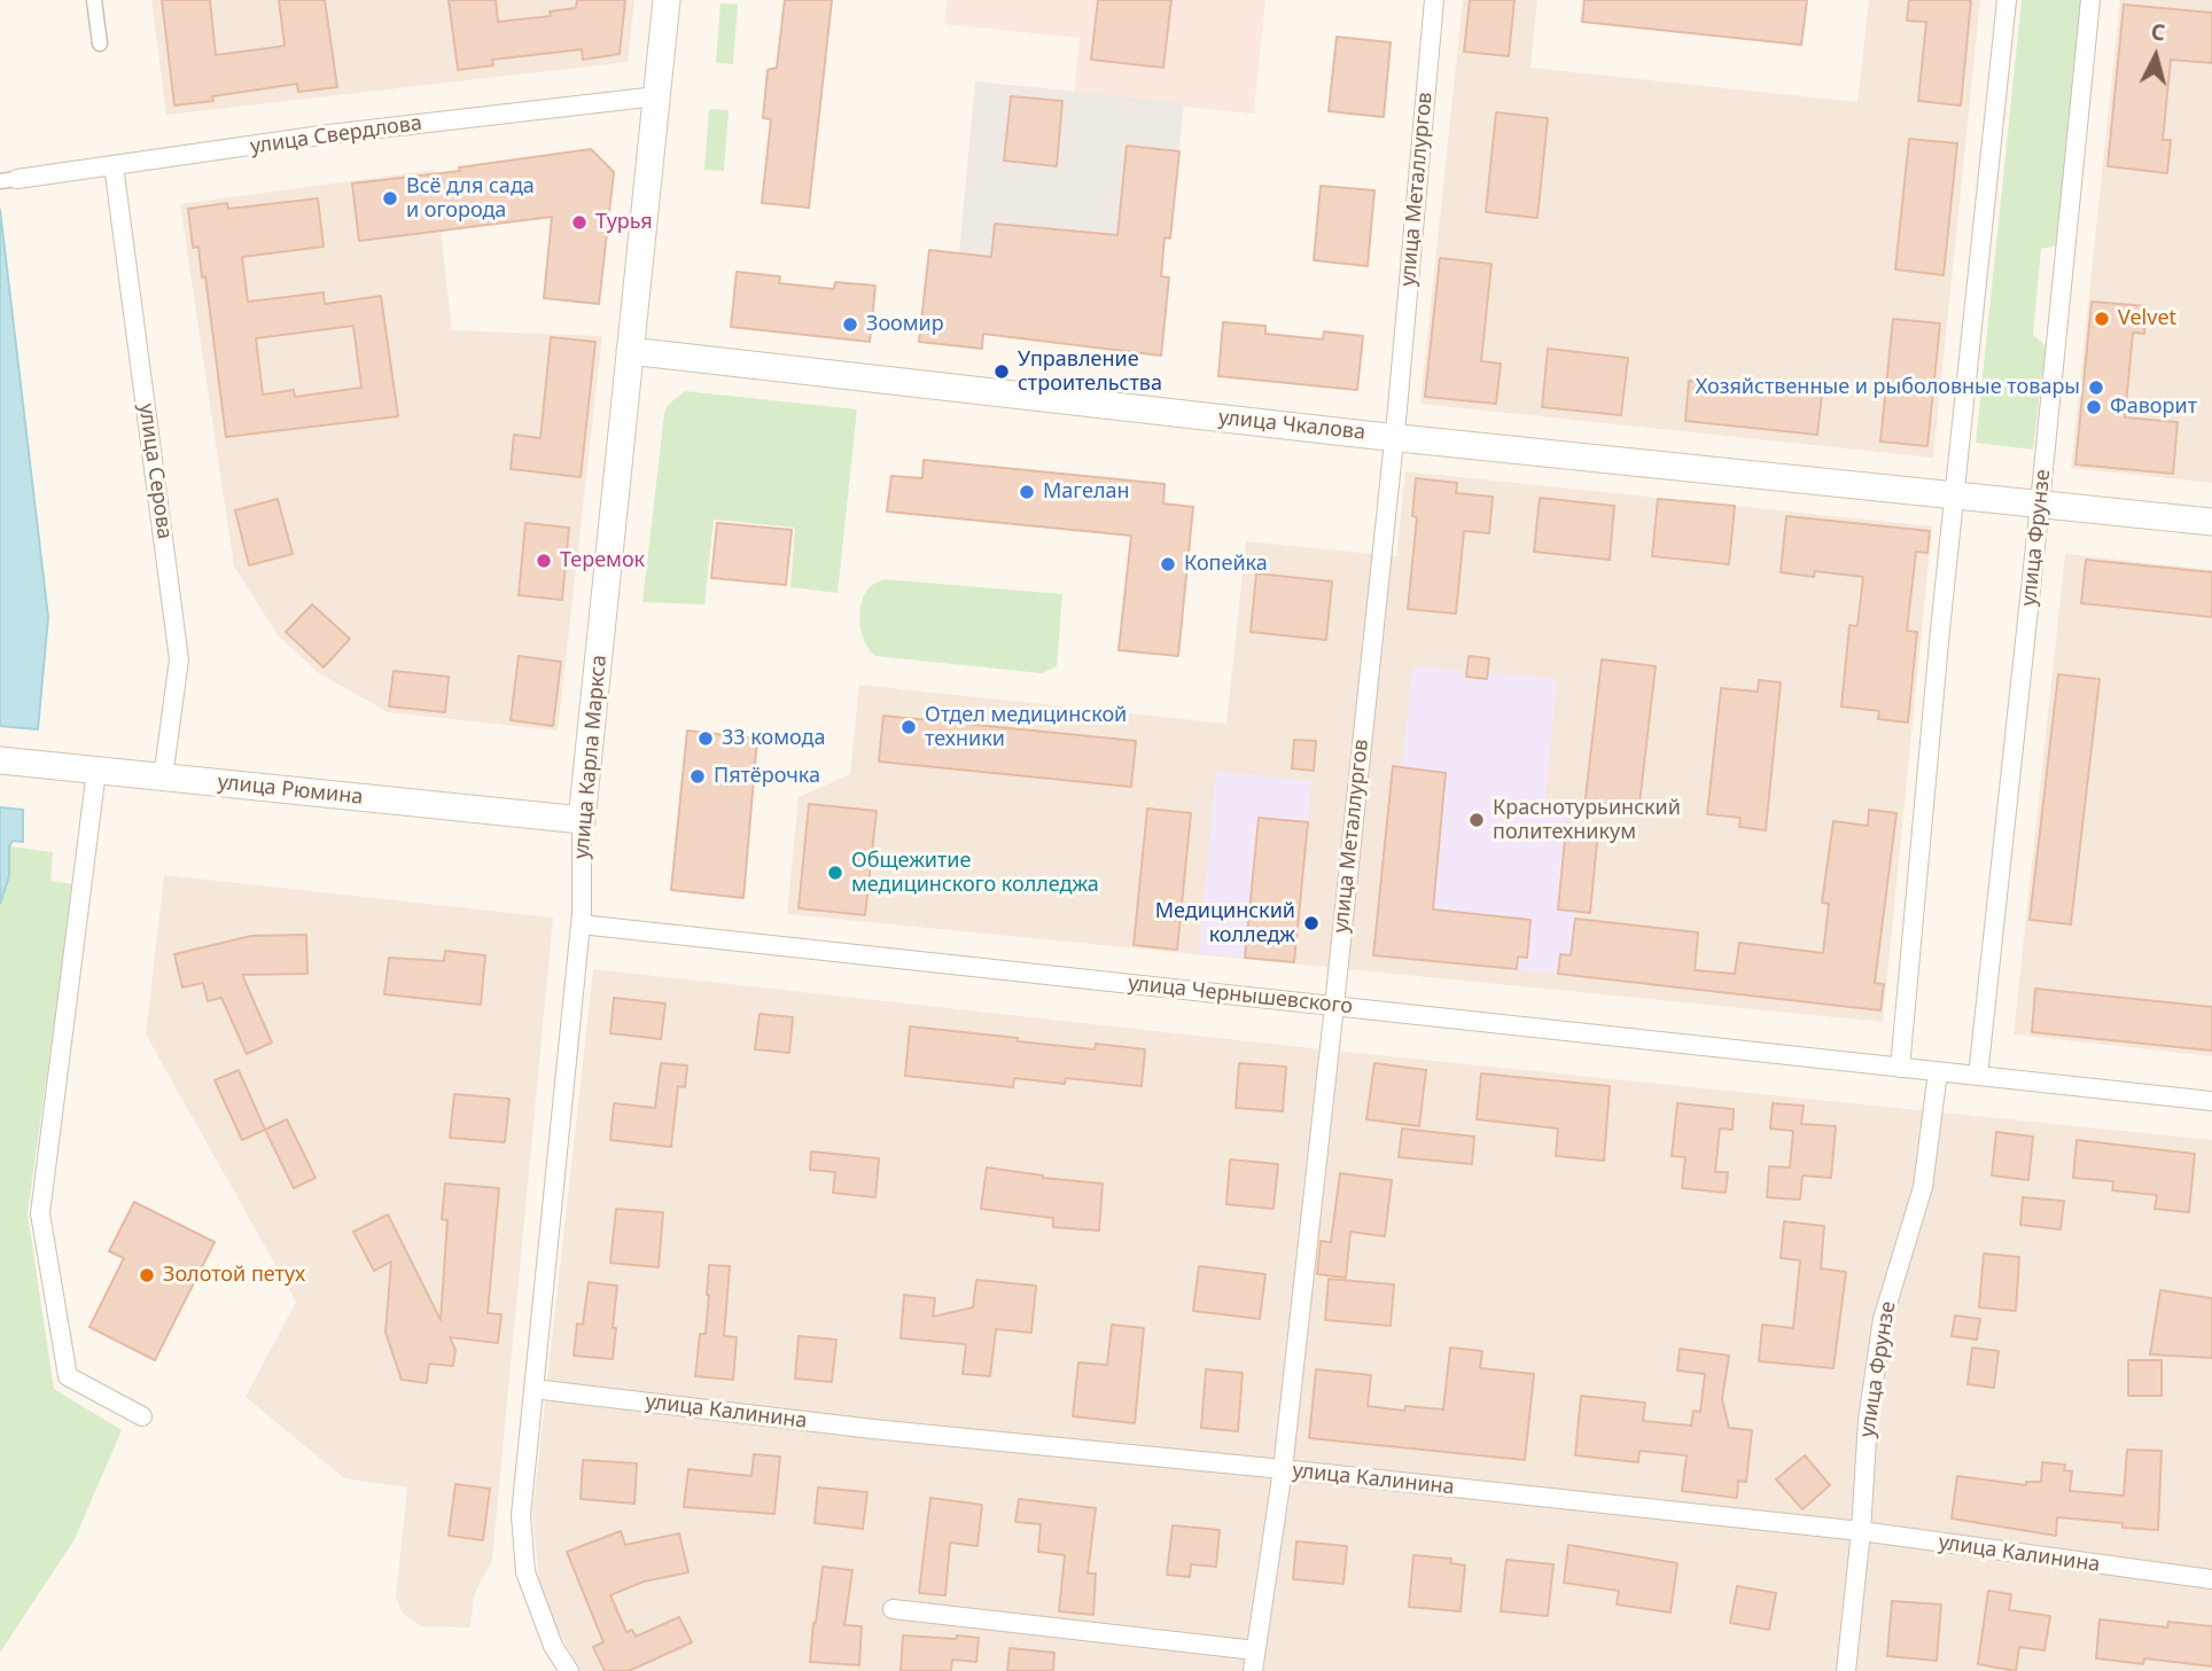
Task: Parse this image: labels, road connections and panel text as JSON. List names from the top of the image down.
{
  "streets": {
    "main road": ["улица Чкалова", "улица Карла Маркса", "улица Рюмина"],
    "street": [
      "улица Свердлова",
      "улица Металлургов",
      "улица Серова",
      "улица Фрунзе",
      "улица Чернышевского",
      "улица Калинина"
    ]
  },
  "crossings": [
    ["улица Свердлова", "улица Серова"],
    ["улица Свердлова", "улица Карла Маркса"],
    ["улица Металлургов", "улица Чкалова"],
    ["улица Металлургов", "улица Чернышевского"],
    ["улица Металлургов", "улица Калинина"],
    ["улица Чкалова", "улица Фрунзе"],
    ["улица Чкалова", "улица Карла Маркса"],
    ["улица Серова", "улица Рюмина"],
    ["улица Фрунзе", "улица Чернышевского"],
    ["улица Фрунзе", "улица Калинина"],
    ["улица Карла Маркса", "улица Рюмина"],
    ["улица Карла Маркса", "улица Чернышевского"],
    ["улица Карла Маркса", "улица Калинина"]
  ],
  "places": [
    "Всё для сада и огорода",
    "Турья",
    "Velvet",
    "Зоомир",
    "Управление строительства",
    "Хозяйственные и рыболовные товары",
    "Фаворит",
    "Магелан",
    "Теремок",
    "Копейка",
    "Отдел медицинской техники",
    "33 комода",
    "Пятёрочка",
    "Краснотурьинский политехникум",
    "Общежитие медицинского колледжа",
    "Медицинский колледж",
    "Золотой петух"
  ],
  "north": "top"
}
